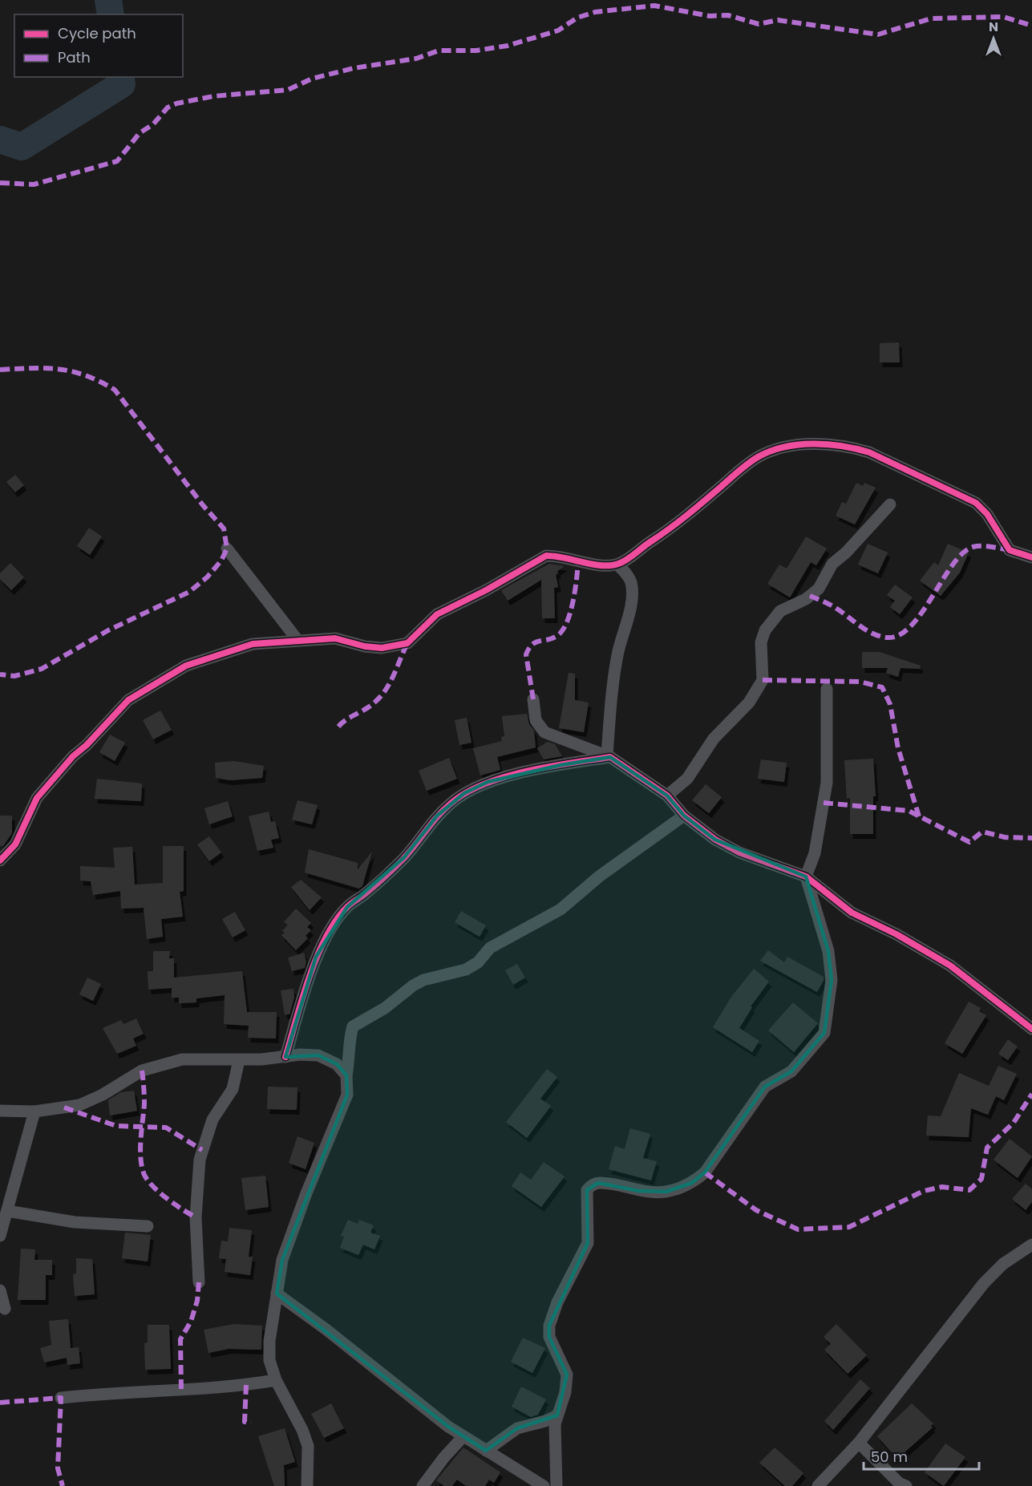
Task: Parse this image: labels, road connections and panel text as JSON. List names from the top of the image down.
{
  "legend": ["Cycle path", "Path"],
  "scale_bar": "50 m",
  "north": "top"
}
